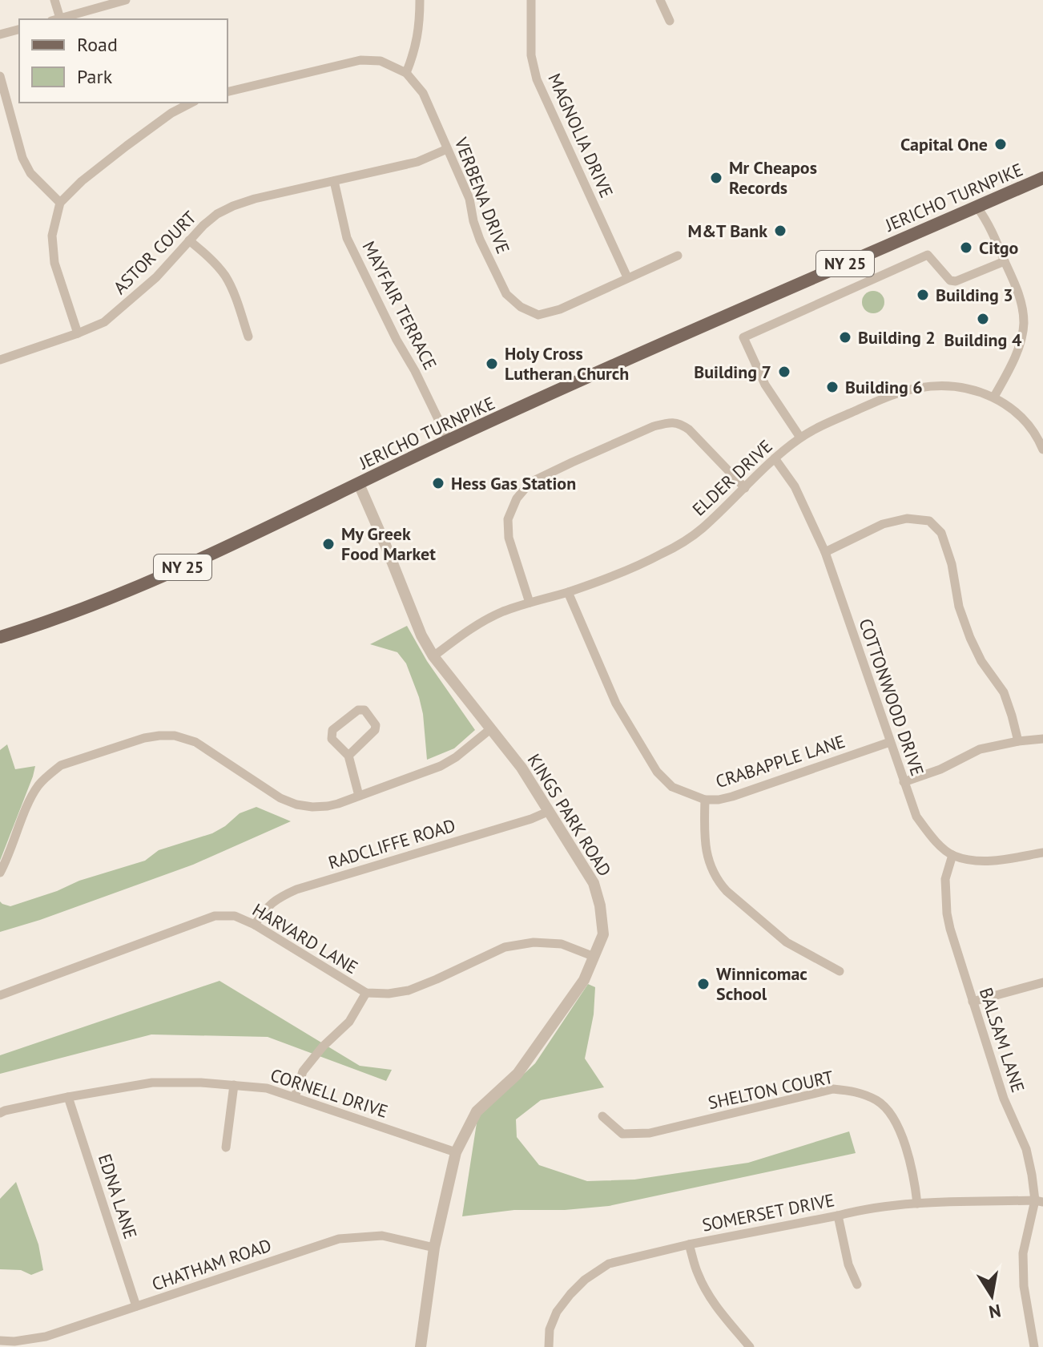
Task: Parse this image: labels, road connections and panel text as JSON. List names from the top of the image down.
{
  "streets": {
    "main road": ["JERICHO TURNPIKE", "NY 25"],
    "street": [
      "MAGNOLIA DRIVE",
      "VERBENA DRIVE",
      "ASTOR COURT",
      "MAYFAIR TERRACE",
      "ELDER DRIVE",
      "COTTONWOOD DRIVE",
      "CRABAPPLE LANE",
      "KINGS PARK ROAD",
      "RADCLIFFE ROAD",
      "HARVARD LANE",
      "BALSAM LANE",
      "SHELTON COURT",
      "CORNELL DRIVE",
      "EDNA LANE",
      "SOMERSET DRIVE",
      "CHATHAM ROAD"
    ]
  },
  "crossings": [
    ["MAGNOLIA DRIVE", "VERBENA DRIVE"],
    ["VERBENA DRIVE", "ASTOR COURT"],
    ["JERICHO TURNPIKE", "MAYFAIR TERRACE"],
    ["JERICHO TURNPIKE", "KINGS PARK ROAD"],
    ["ASTOR COURT", "MAYFAIR TERRACE"],
    ["ELDER DRIVE", "COTTONWOOD DRIVE"],
    ["ELDER DRIVE", "CRABAPPLE LANE"],
    ["ELDER DRIVE", "KINGS PARK ROAD"],
    ["COTTONWOOD DRIVE", "CRABAPPLE LANE"],
    ["COTTONWOOD DRIVE", "BALSAM LANE"],
    ["KINGS PARK ROAD", "RADCLIFFE ROAD"],
    ["KINGS PARK ROAD", "HARVARD LANE"],
    ["KINGS PARK ROAD", "CORNELL DRIVE"],
    ["KINGS PARK ROAD", "CHATHAM ROAD"],
    ["RADCLIFFE ROAD", "HARVARD LANE"],
    ["BALSAM LANE", "SOMERSET DRIVE"],
    ["SHELTON COURT", "SOMERSET DRIVE"],
    ["CORNELL DRIVE", "EDNA LANE"],
    ["EDNA LANE", "CHATHAM ROAD"]
  ],
  "places": [
    "Capital One",
    "Mr Cheapos Records",
    "M&T Bank",
    "Citgo",
    "Building 3",
    "Building 4",
    "Building 2",
    "Holy Cross Lutheran Church",
    "Building 7",
    "Building 6",
    "Hess Gas Station",
    "My Greek Food Market",
    "Winnicomac School"
  ],
  "legend": ["Road", "Park"],
  "north": "bottom"
}
